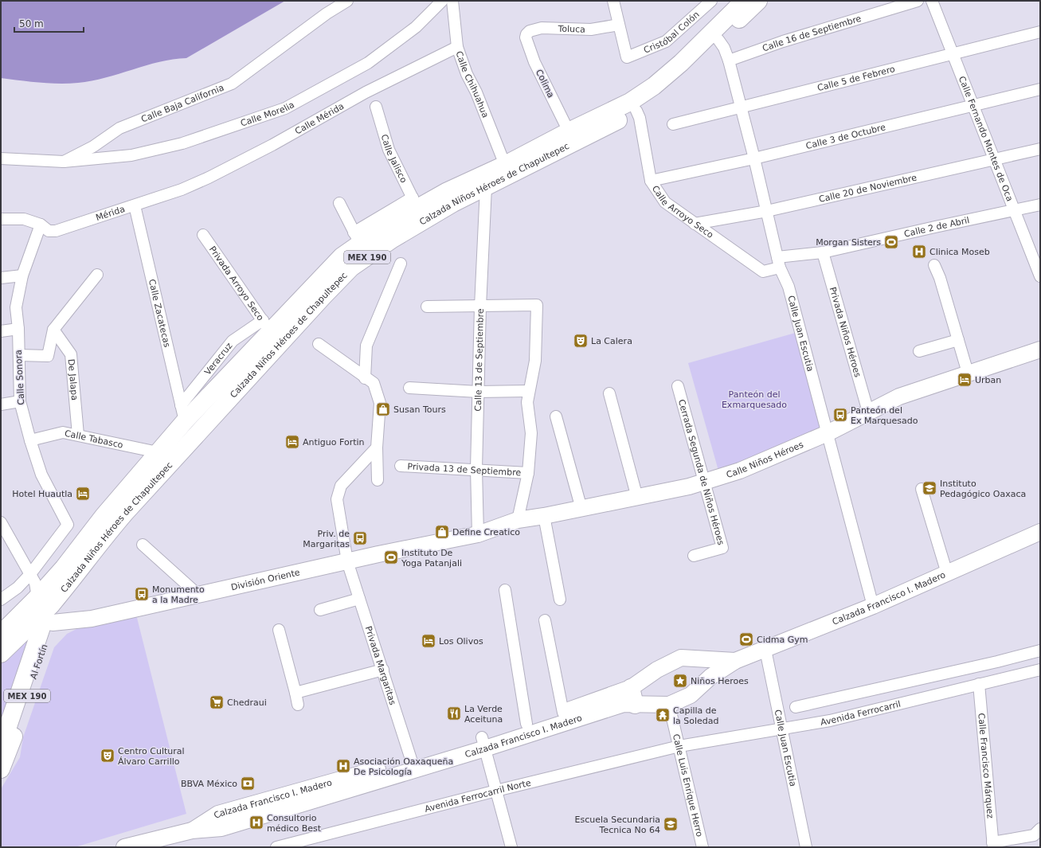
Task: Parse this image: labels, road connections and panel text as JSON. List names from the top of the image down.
{
  "streets": {
    "main road": [
      "Calzada Niños Héroes de Chapultepec",
      "MEX 190",
      "Calle Niños Héroes",
      "División Oriente",
      "Calzada Francisco I. Madero",
      "Al Fortín"
    ],
    "street": [
      "Toluca",
      "Cristóbal Colón",
      "Calle 16 de Septiembre",
      "Calle 5 de Febrero",
      "Colima",
      "Calle Chihuahua",
      "Calle Baja California",
      "Calle Morelia",
      "Calle Mérida",
      "Calle 3 de Octubre",
      "Calle Fernando Montes de Oca",
      "Calle Jalisco",
      "Calle 20 de Noviembre",
      "Calle Arroyo Seco",
      "Mérida",
      "Calle 2 de Abril",
      "Privada Arroyo Seco",
      "Calle Zacatecas",
      "Privada Niños Héroes",
      "Calle Juan Escutia",
      "Calle 13 de Septiembre",
      "Calle Sonora",
      "De Jalapa",
      "Calle Tabasco",
      "Privada 13 de Septiembre",
      "Cerrada Segunda de Niños Héroes",
      "Privada Margaritas",
      "Avenida Ferrocarril",
      "Calle Francisco Márquez",
      "Calle Luis Enrique Herro",
      "Avenida Ferrocarril Norte"
    ]
  },
  "crossings": [
    ["Toluca", "Cristóbal Colón"],
    ["Toluca", "Colima"],
    ["Calle 16 de Septiembre", "Calle Juan Escutia"],
    ["Calle 5 de Febrero", "Calle Fernando Montes de Oca"],
    ["Calle 5 de Febrero", "Calle Juan Escutia"],
    ["Colima", "Calzada Niños Héroes de Chapultepec"],
    ["Calle Chihuahua", "Calle Mérida"],
    ["Calle Chihuahua", "Calzada Niños Héroes de Chapultepec"],
    ["Calle Baja California", "Calle Morelia"],
    ["Calle Mérida", "Mérida"],
    ["Calle 3 de Octubre", "Calle Fernando Montes de Oca"],
    ["Calle 3 de Octubre", "Calle Arroyo Seco"],
    ["Calle 3 de Octubre", "Calle Juan Escutia"],
    ["Calle Fernando Montes de Oca", "Calle 20 de Noviembre"],
    ["Calle Fernando Montes de Oca", "Calle 2 de Abril"],
    ["Calle Jalisco", "Calzada Niños Héroes de Chapultepec"],
    ["Calzada Niños Héroes de Chapultepec", "Calle Arroyo Seco"],
    ["Calzada Niños Héroes de Chapultepec", "MEX 190"],
    ["Calzada Niños Héroes de Chapultepec", "Privada Arroyo Seco"],
    ["Calzada Niños Héroes de Chapultepec", "Calle Zacatecas"],
    ["Calzada Niños Héroes de Chapultepec", "Calle 13 de Septiembre"],
    ["Calzada Niños Héroes de Chapultepec", "Calle Sonora"],
    ["Calzada Niños Héroes de Chapultepec", "Calle Tabasco"],
    ["Calzada Niños Héroes de Chapultepec", "División Oriente"],
    ["Calzada Niños Héroes de Chapultepec", "Al Fortín"],
    ["Calle 20 de Noviembre", "Calle Arroyo Seco"],
    ["Calle 20 de Noviembre", "Calle Juan Escutia"],
    ["Calle Arroyo Seco", "Calle 2 de Abril"],
    ["Calle Arroyo Seco", "Calle Juan Escutia"],
    ["Mérida", "Calle Zacatecas"],
    ["Mérida", "Calle Sonora"],
    ["Calle 2 de Abril", "Privada Niños Héroes"],
    ["Calle 2 de Abril", "Calle Juan Escutia"],
    ["MEX 190", "Calle Sonora"],
    ["MEX 190", "División Oriente"],
    ["MEX 190", "Al Fortín"],
    ["Privada Niños Héroes", "Calle Niños Héroes"],
    ["Calle Juan Escutia", "Calle Niños Héroes"],
    ["Calle Juan Escutia", "Calzada Francisco I. Madero"],
    ["Calle Juan Escutia", "Avenida Ferrocarril"],
    ["Calle 13 de Septiembre", "Calle Niños Héroes"],
    ["Calle 13 de Septiembre", "Privada 13 de Septiembre"],
    ["Calle 13 de Septiembre", "División Oriente"],
    ["Calle Sonora", "Calle Tabasco"],
    ["Calle Sonora", "División Oriente"],
    ["Calle Sonora", "Al Fortín"],
    ["De Jalapa", "Calle Tabasco"],
    ["Calle Niños Héroes", "Cerrada Segunda de Niños Héroes"],
    ["Calle Niños Héroes", "División Oriente"],
    ["División Oriente", "Al Fortín"],
    ["División Oriente", "Privada Margaritas"],
    ["Calzada Francisco I. Madero", "Privada Margaritas"],
    ["Calzada Francisco I. Madero", "Calle Luis Enrique Herro"],
    ["Avenida Ferrocarril", "Calle Francisco Márquez"],
    ["Avenida Ferrocarril", "Calle Luis Enrique Herro"],
    ["Avenida Ferrocarril", "Avenida Ferrocarril Norte"],
    ["Calle Luis Enrique Herro", "Avenida Ferrocarril Norte"]
  ],
  "parks": ["Panteón del Exmarquesado"],
  "places": {
    "sports": ["Morgan Sisters", "Instituto De Yoga Patanjali", "Cidma Gym"],
    "hospital": ["Clinica Moseb", "Asociación Oaxaqueña De Psicología", "Consultorio médico Best"],
    "theatre": ["La Calera", "Centro Cultural Álvaro Carrillo"],
    "hotel": [
      "Urban",
      "Antiguo Fortin",
      "Hotel Huautla",
      "Los Olivos"
    ],
    "shop": ["Susan Tours", "Define Creatico"],
    "bus stop": ["Panteón del Ex Marquesado", "Priv. de Margaritas", "Monumento a la Madre"],
    "school or university": ["Instituto Pedagógico Oaxaca", "Escuela Secundaria Tecnica No 64"],
    "place": ["Niños Heroes"],
    "supermarket": ["Chedraui"],
    "restaurant": ["La Verde Aceituna"],
    "temple": ["Capilla de la Soledad"],
    "bank": ["BBVA México"]
  },
  "scale_bar": "50 m"
}
